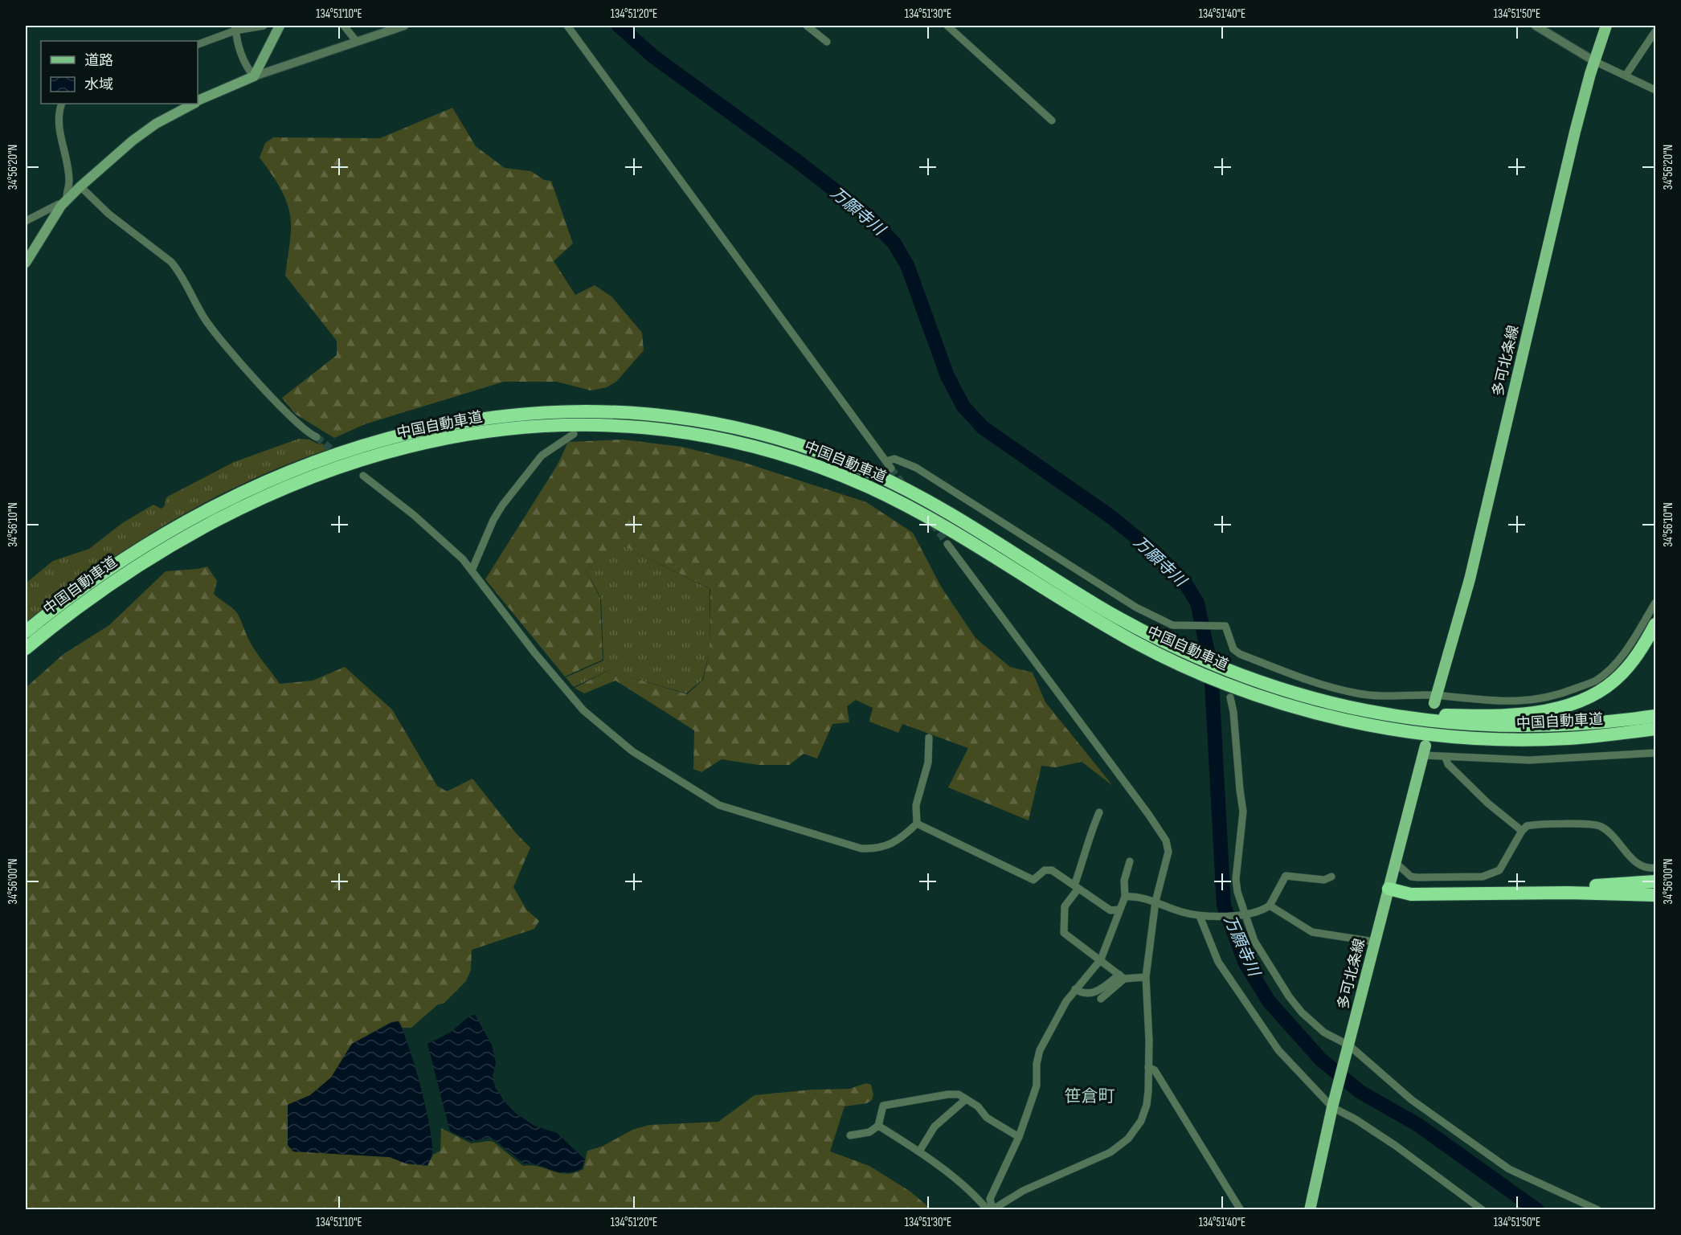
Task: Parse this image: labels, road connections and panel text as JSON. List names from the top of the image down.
{
  "streets": {
    "highway": ["中国自動車道"],
    "main road": ["多可北条線"]
  },
  "districts": ["笹倉町"],
  "water": ["万願寺川"],
  "legend": ["道路", "水域"],
  "coordinates": [
    "134°51'10\"E",
    "134°51'20\"E",
    "134°51'30\"E",
    "134°51'40\"E",
    "134°51'50\"E",
    "34°56'20\"N",
    "34°56'10\"N",
    "34°56'00\"N"
  ]
}
